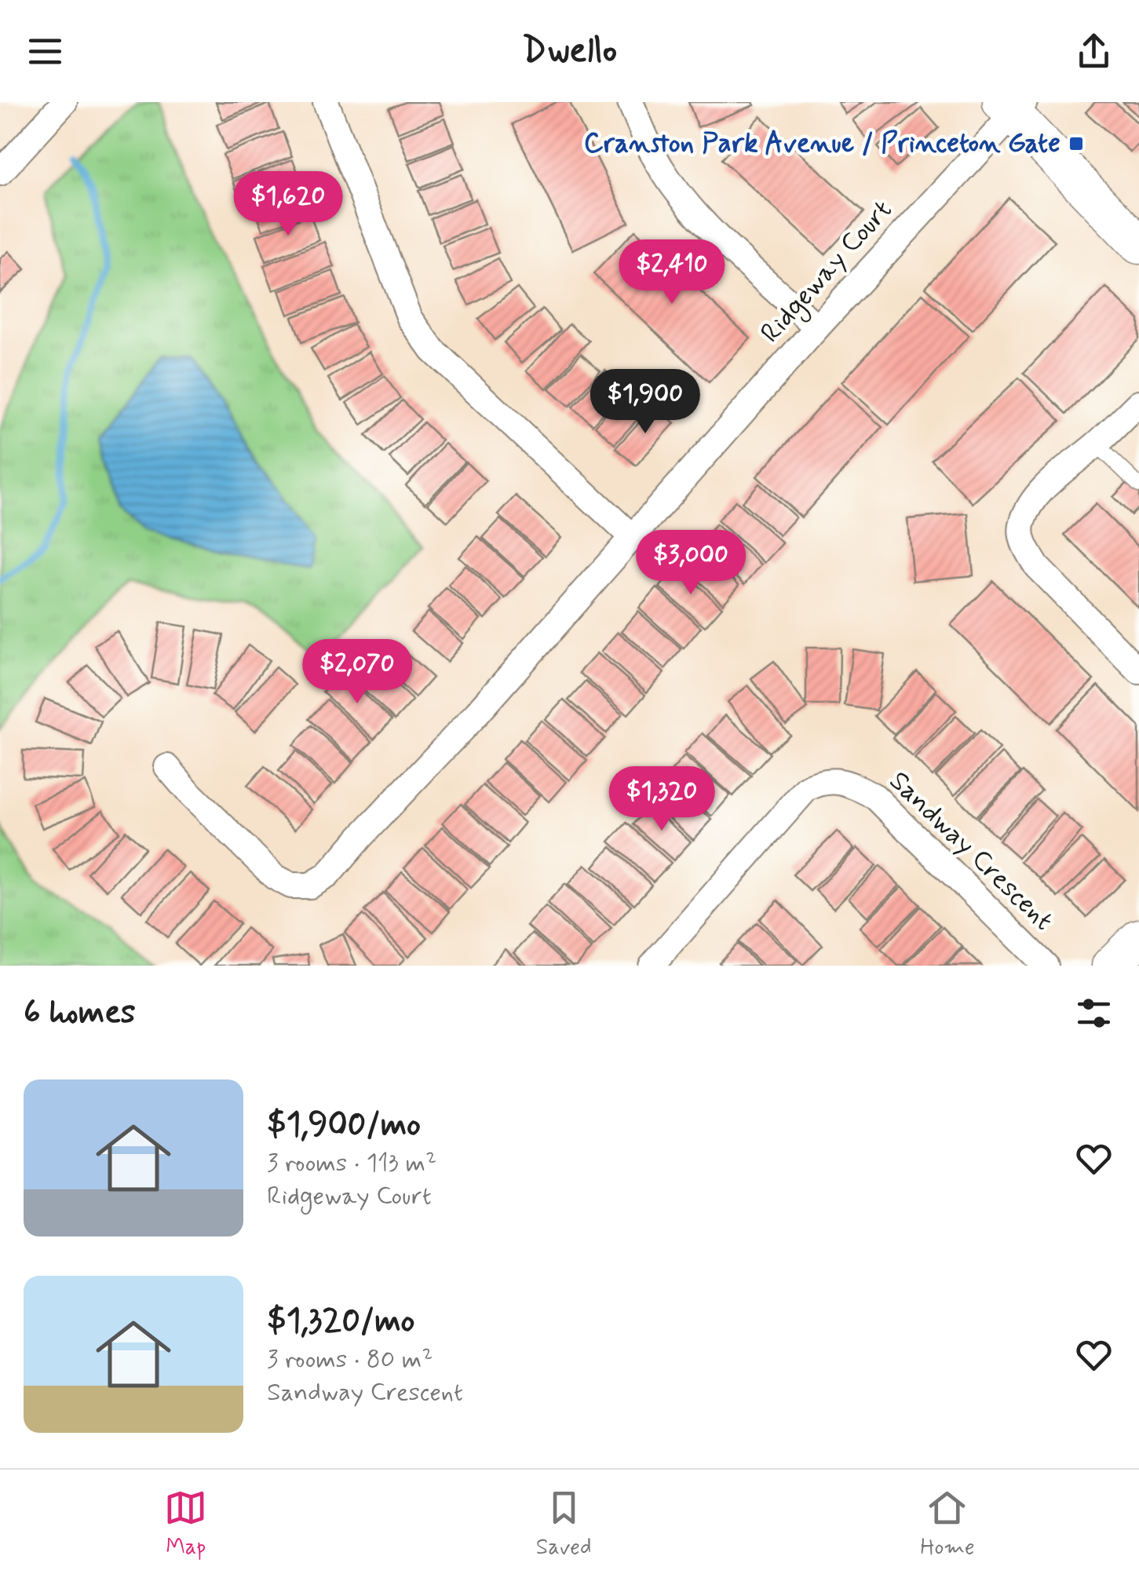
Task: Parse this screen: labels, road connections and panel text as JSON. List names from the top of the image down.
{
  "streets": {
    "street": ["Ridgeway Court", "Sandway Crescent"]
  },
  "places": {
    "transit": ["Cranston Park Avenue / Princeton Gate"]
  },
  "page": {
    "header": "Dwello",
    "price": [
      "$1,620",
      "$2,410",
      "$1,900",
      "$3,000",
      "$2,070",
      "$1,320"
    ],
    "heading": "6 homes",
    "list": [
      {
        "name": "$1,900/mo",
        "note": "3 rooms · 113 m² · Ridgeway Court"
      },
      {
        "name": "$1,320/mo",
        "note": "3 rooms · 80 m² · Sandway Crescent"
      }
    ],
    "tabs": ["Map", "Saved", "Home"]
  }
}
